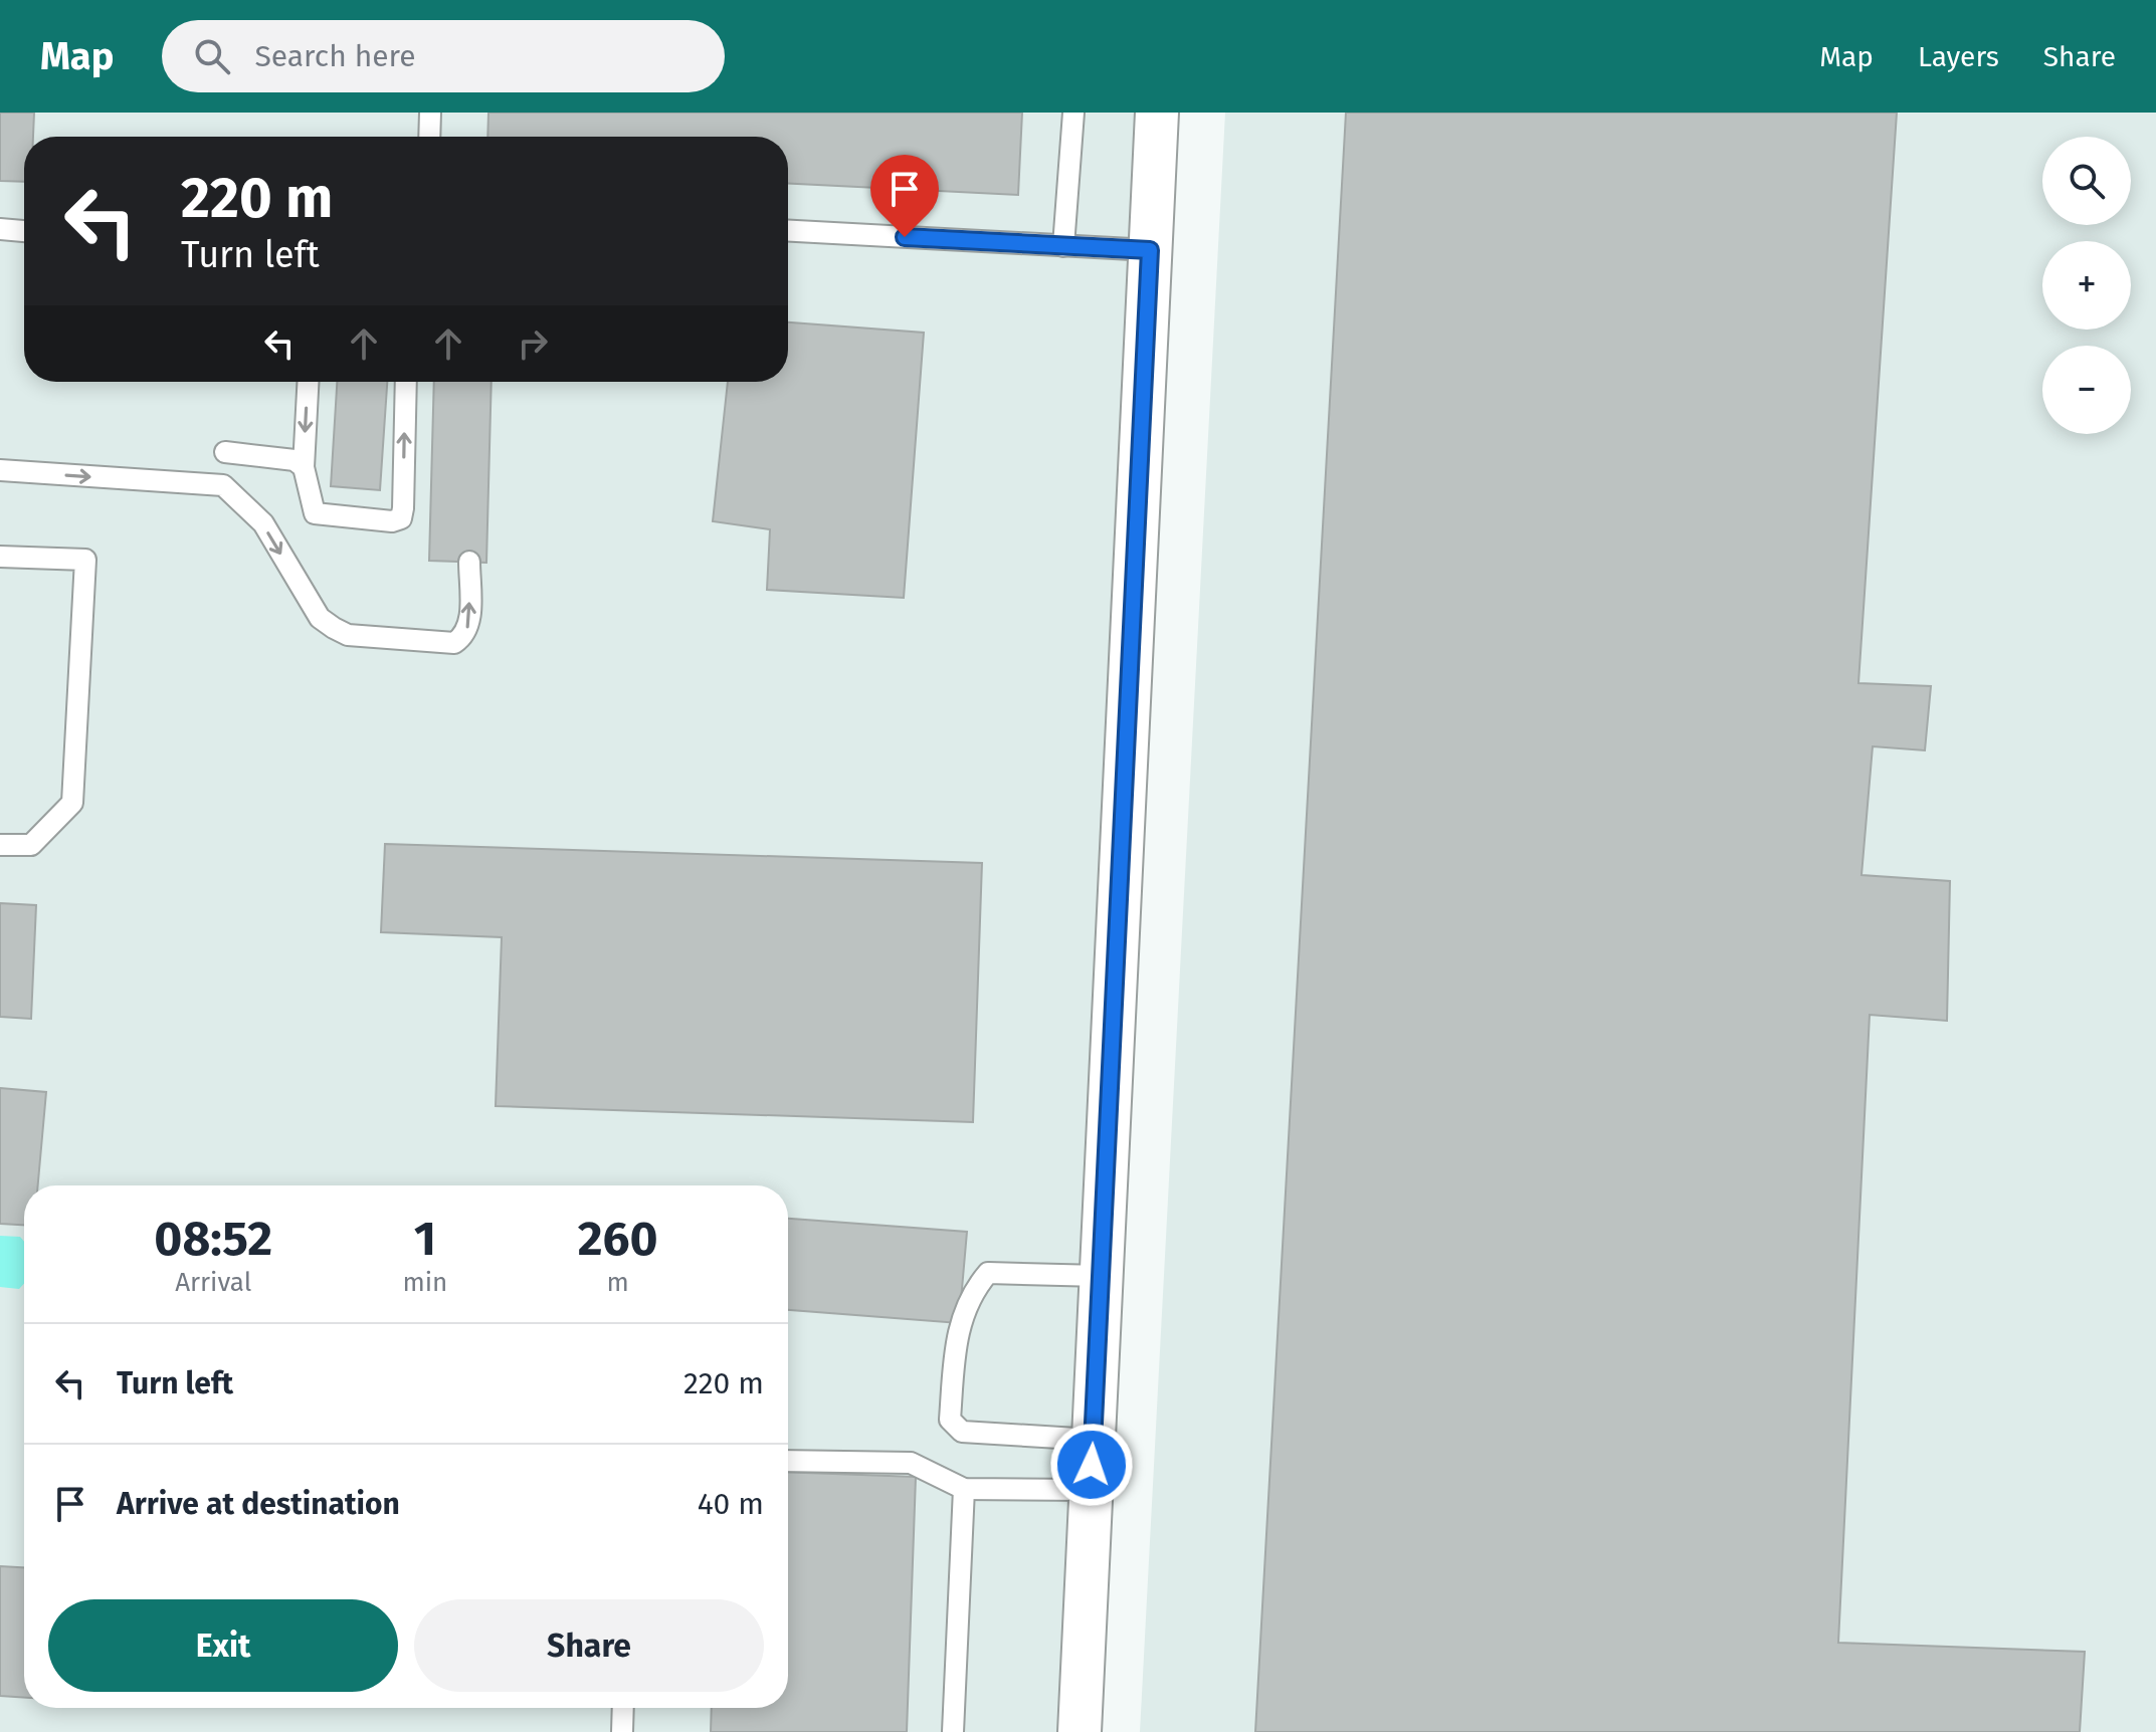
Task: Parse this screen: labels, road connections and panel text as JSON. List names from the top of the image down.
{
  "page": {
    "header": "Map",
    "search": "Search here",
    "nav": ["Map", "Layers", "Share"],
    "map_buttons": ["+", "−"],
    "turn": ["220 m", "Turn left"],
    "eta": [
      "08:52",
      "Arrival",
      "1",
      "min",
      "260",
      "m"
    ],
    "list": [
      {
        "name": "Turn left",
        "value": "220 m"
      },
      {
        "name": "Arrive at destination",
        "value": "40 m"
      }
    ],
    "buttons": ["Exit", "Share"]
  }
}
